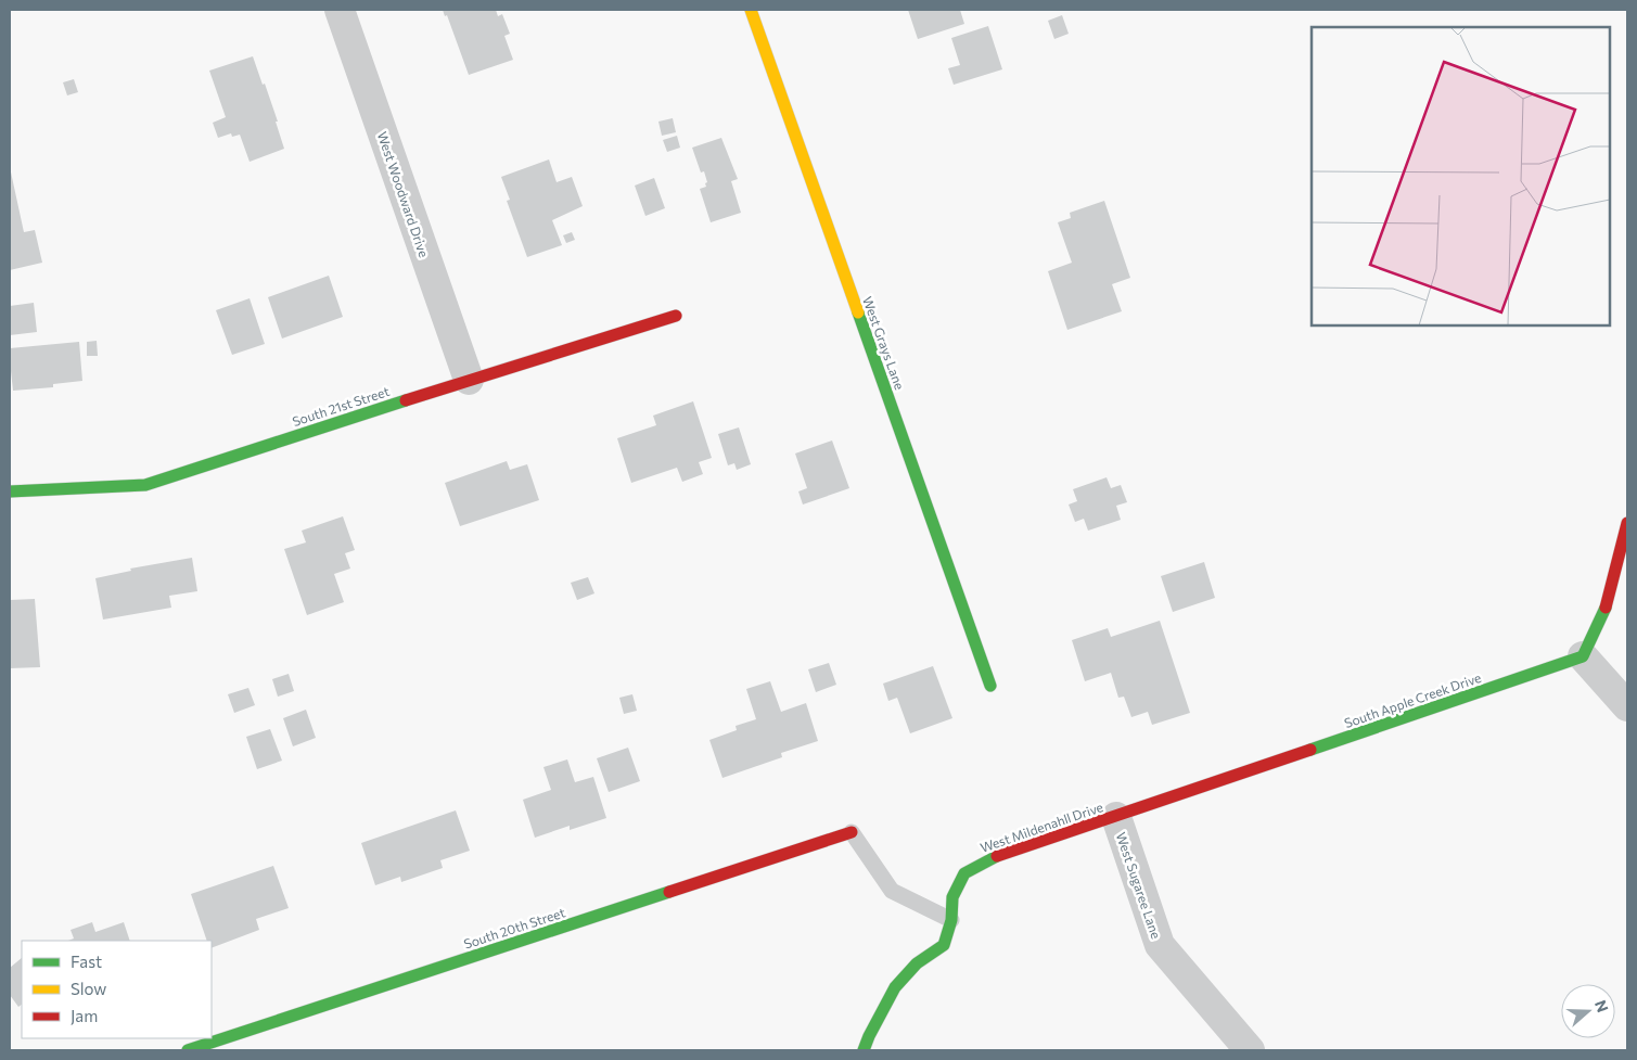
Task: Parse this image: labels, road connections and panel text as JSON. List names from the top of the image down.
{
  "streets": {
    "street": [
      "West Woodward Drive",
      "West Grays Lane",
      "South 21st Street",
      "South Apple Creek Drive",
      "West Mildenahll Drive",
      "West Sugaree Lane",
      "South 20th Street"
    ]
  },
  "crossings": [
    ["West Woodward Drive", "South 21st Street"],
    ["South Apple Creek Drive", "West Mildenahll Drive"],
    ["South Apple Creek Drive", "West Sugaree Lane"],
    ["West Mildenahll Drive", "West Sugaree Lane"]
  ],
  "legend": ["Fast", "Slow", "Jam"],
  "north": "right"
}
